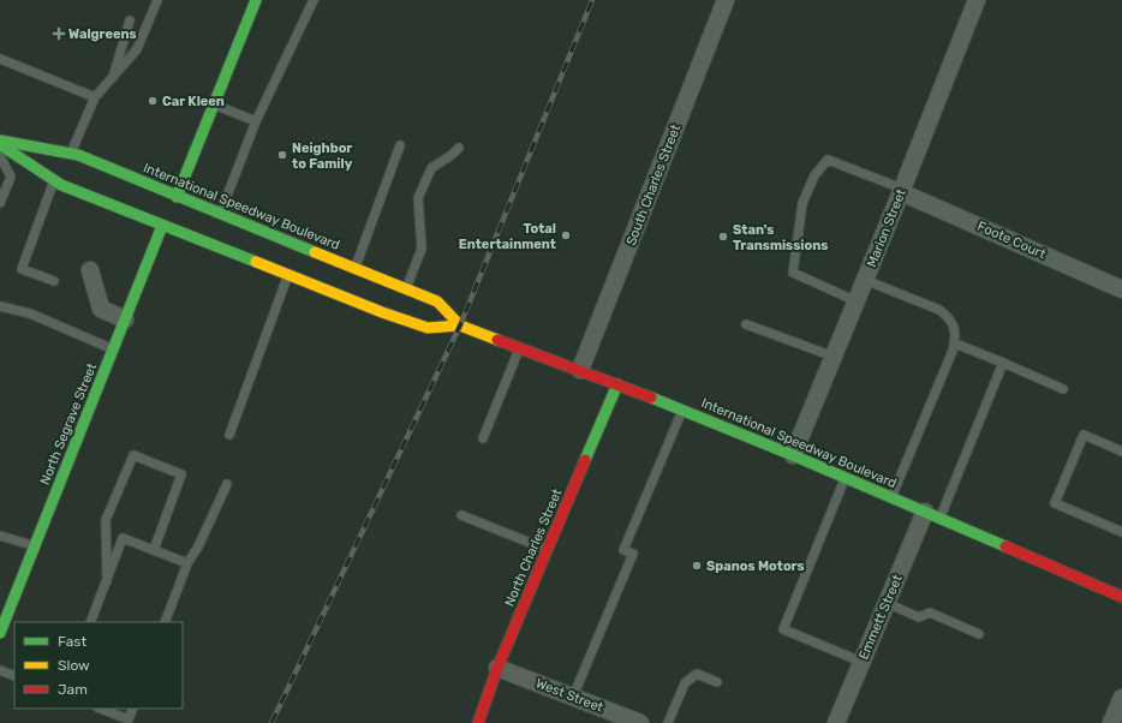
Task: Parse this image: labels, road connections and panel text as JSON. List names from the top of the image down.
{
  "streets": {
    "main road": ["International Speedway Boulevard", "North Segrave Street", "North Charles Street"],
    "street": [
      "South Charles Street",
      "Marion Street",
      "Foote Court",
      "Emmett Street",
      "West Street"
    ]
  },
  "crossings": [
    ["South Charles Street", "International Speedway Boulevard"],
    ["International Speedway Boulevard", "Marion Street"],
    ["International Speedway Boulevard", "North Segrave Street"],
    ["International Speedway Boulevard", "North Charles Street"],
    ["International Speedway Boulevard", "Emmett Street"],
    ["Marion Street", "Foote Court"],
    ["North Charles Street", "West Street"]
  ],
  "places": {
    "health": ["Walgreens"],
    "other": [
      "Car Kleen",
      "Neighbor to Family",
      "Total Entertainment",
      "Stan's Transmissions",
      "Spanos Motors"
    ]
  },
  "legend": ["Fast", "Slow", "Jam"]
}
